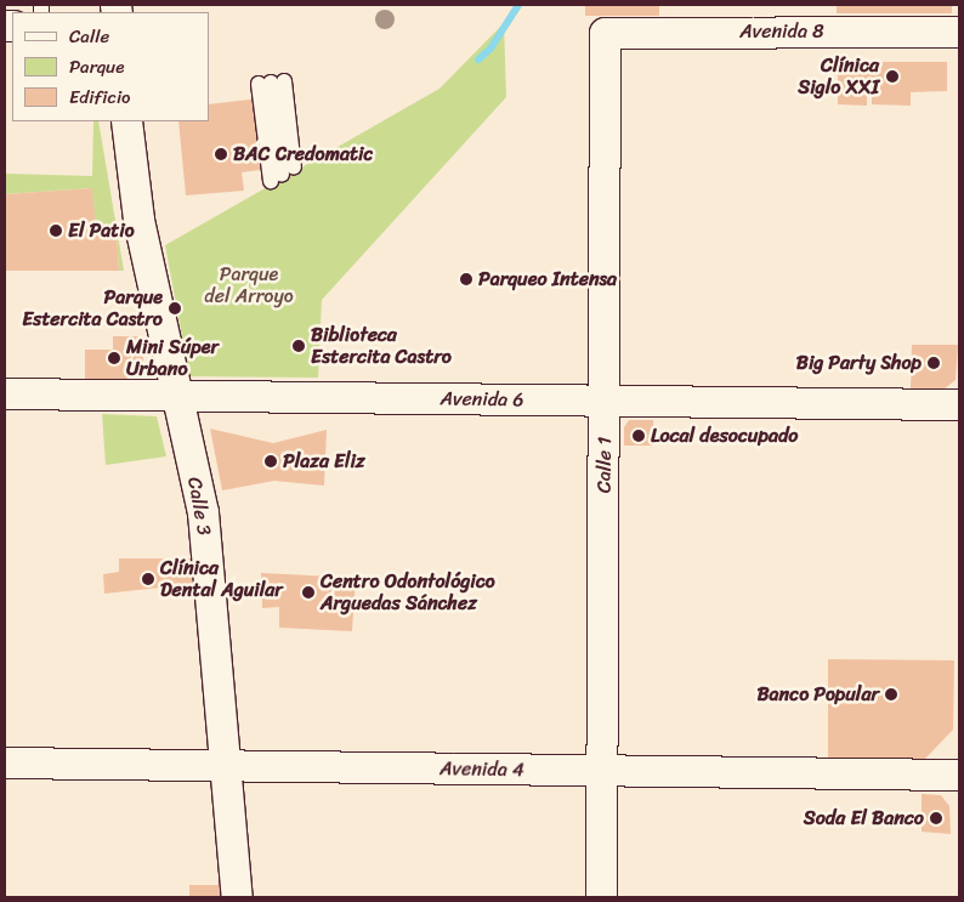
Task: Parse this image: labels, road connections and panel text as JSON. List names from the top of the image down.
{
  "streets": {
    "street": [
      "Avenida 8",
      "Avenida 6",
      "Calle 1",
      "Calle 3",
      "Avenida 4"
    ]
  },
  "crossings": [
    ["Avenida 8", "Calle 1"],
    ["Avenida 6", "Calle 1"],
    ["Avenida 6", "Calle 3"],
    ["Calle 1", "Avenida 4"],
    ["Calle 3", "Avenida 4"]
  ],
  "parks": ["Parque del Arroyo"],
  "places": [
    "Clínica Siglo XXI",
    "BAC Credomatic",
    "El Patio",
    "Parqueo Intensa",
    "Parque Estercita Castro",
    "Biblioteca Estercita Castro",
    "Mini Súper Urbano",
    "Big Party Shop",
    "Local desocupado",
    "Plaza Eliz",
    "Clínica Dental Aguilar",
    "Centro Odontológico Arguedas Sánchez",
    "Banco Popular",
    "Soda El Banco"
  ],
  "legend": ["Calle", "Parque", "Edificio"]
}
